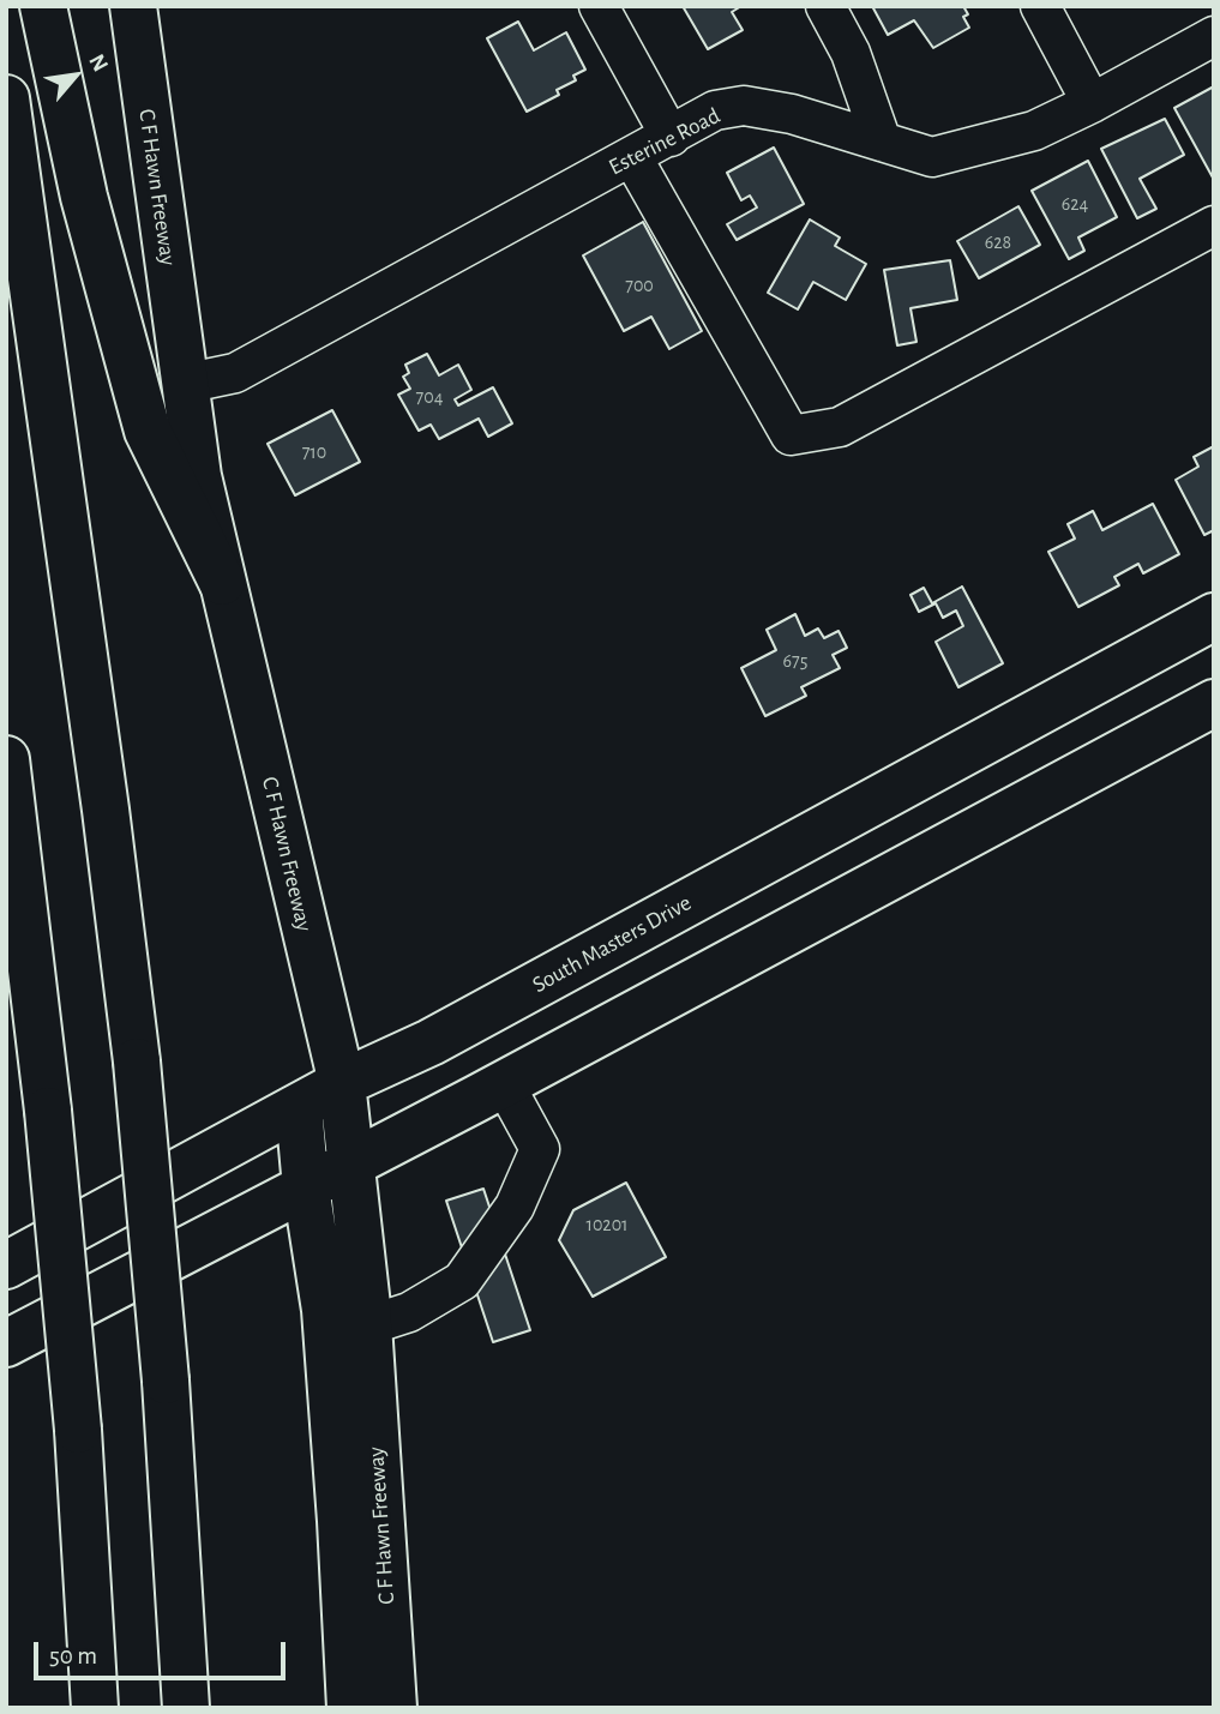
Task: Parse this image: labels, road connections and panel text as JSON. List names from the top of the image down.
{
  "streets": {
    "main road": ["C F Hawn Freeway", "South Masters Drive"],
    "street": ["Esterine Road"]
  },
  "crossings": [
    ["Esterine Road", "C F Hawn Freeway"],
    ["C F Hawn Freeway", "South Masters Drive"]
  ],
  "house_numbers": [
    "624",
    "628",
    "700",
    "704",
    "710",
    "675",
    "10201"
  ],
  "scale_bar": "50 m",
  "north": "top right"
}
